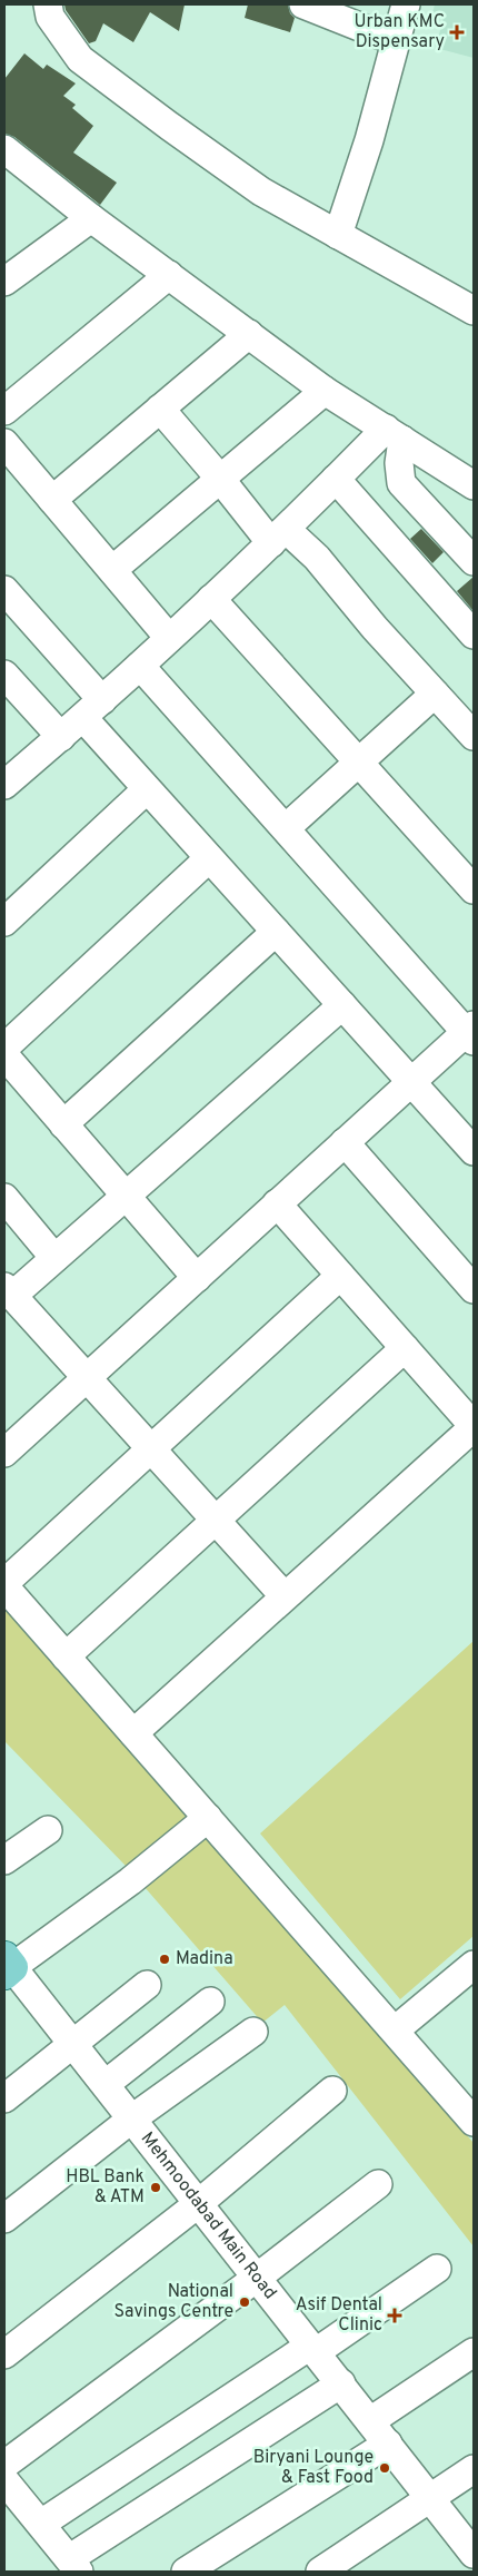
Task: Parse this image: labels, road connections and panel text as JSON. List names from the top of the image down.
{
  "streets": {
    "street": ["Mehmoodabad Main Road"]
  },
  "places": {
    "health": ["Urban KMC Dispensary", "Asif Dental Clinic"],
    "other": [
      "Madina",
      "HBL Bank & ATM",
      "National Savings Centre",
      "Biryani Lounge & Fast Food"
    ]
  }
}
